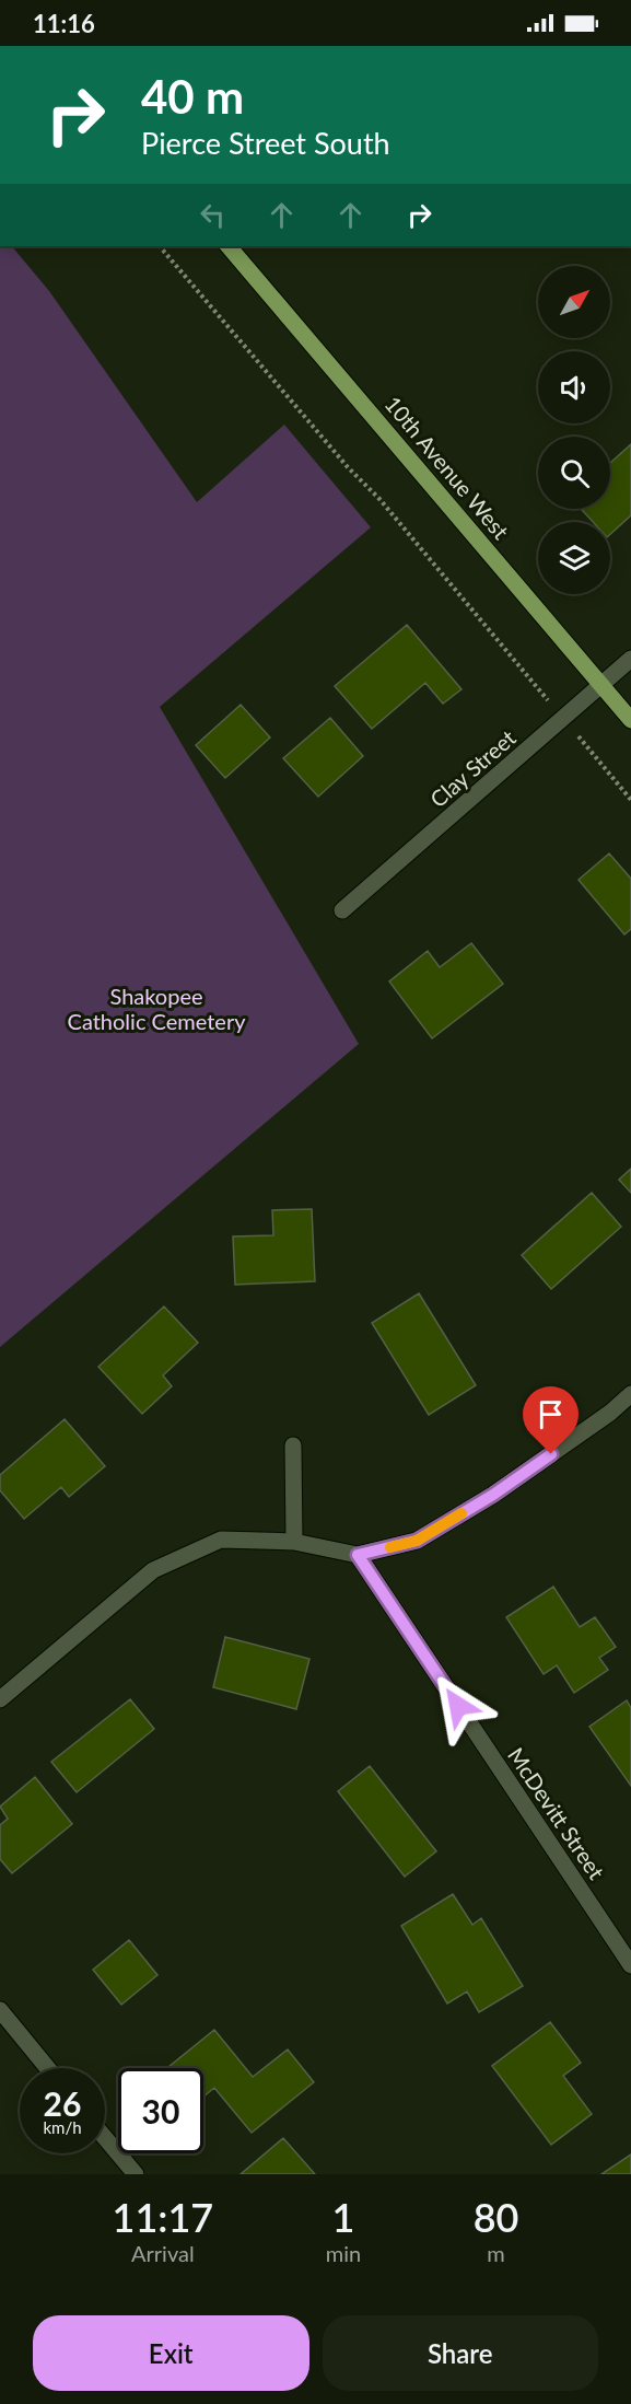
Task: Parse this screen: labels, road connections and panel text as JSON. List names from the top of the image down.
{
  "streets": {
    "main road": ["10th Avenue West"],
    "street": ["Clay Street", "McDevitt Street"]
  },
  "crossings": [
    ["10th Avenue West", "Clay Street"]
  ],
  "parks": ["Shakopee Catholic Cemetery"],
  "north": "top right",
  "page": {
    "status": "11:16",
    "turn": ["40 m", "Pierce Street South"],
    "speed": "26 km/h",
    "limit": "30",
    "eta": [
      "11:17",
      "Arrival",
      "1",
      "min",
      "80",
      "m"
    ],
    "buttons": ["Exit", "Share"]
  }
}
